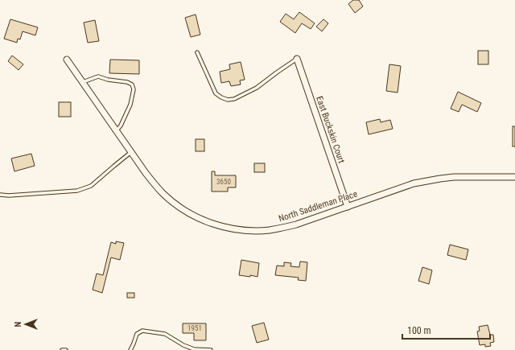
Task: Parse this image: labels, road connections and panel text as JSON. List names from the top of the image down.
{
  "streets": {
    "street": ["East Buckskin Court", "North Saddleman Place"]
  },
  "crossings": [
    ["East Buckskin Court", "North Saddleman Place"]
  ],
  "house_numbers": ["3650", "1951"],
  "scale_bar": "100 m",
  "north": "left"
}
